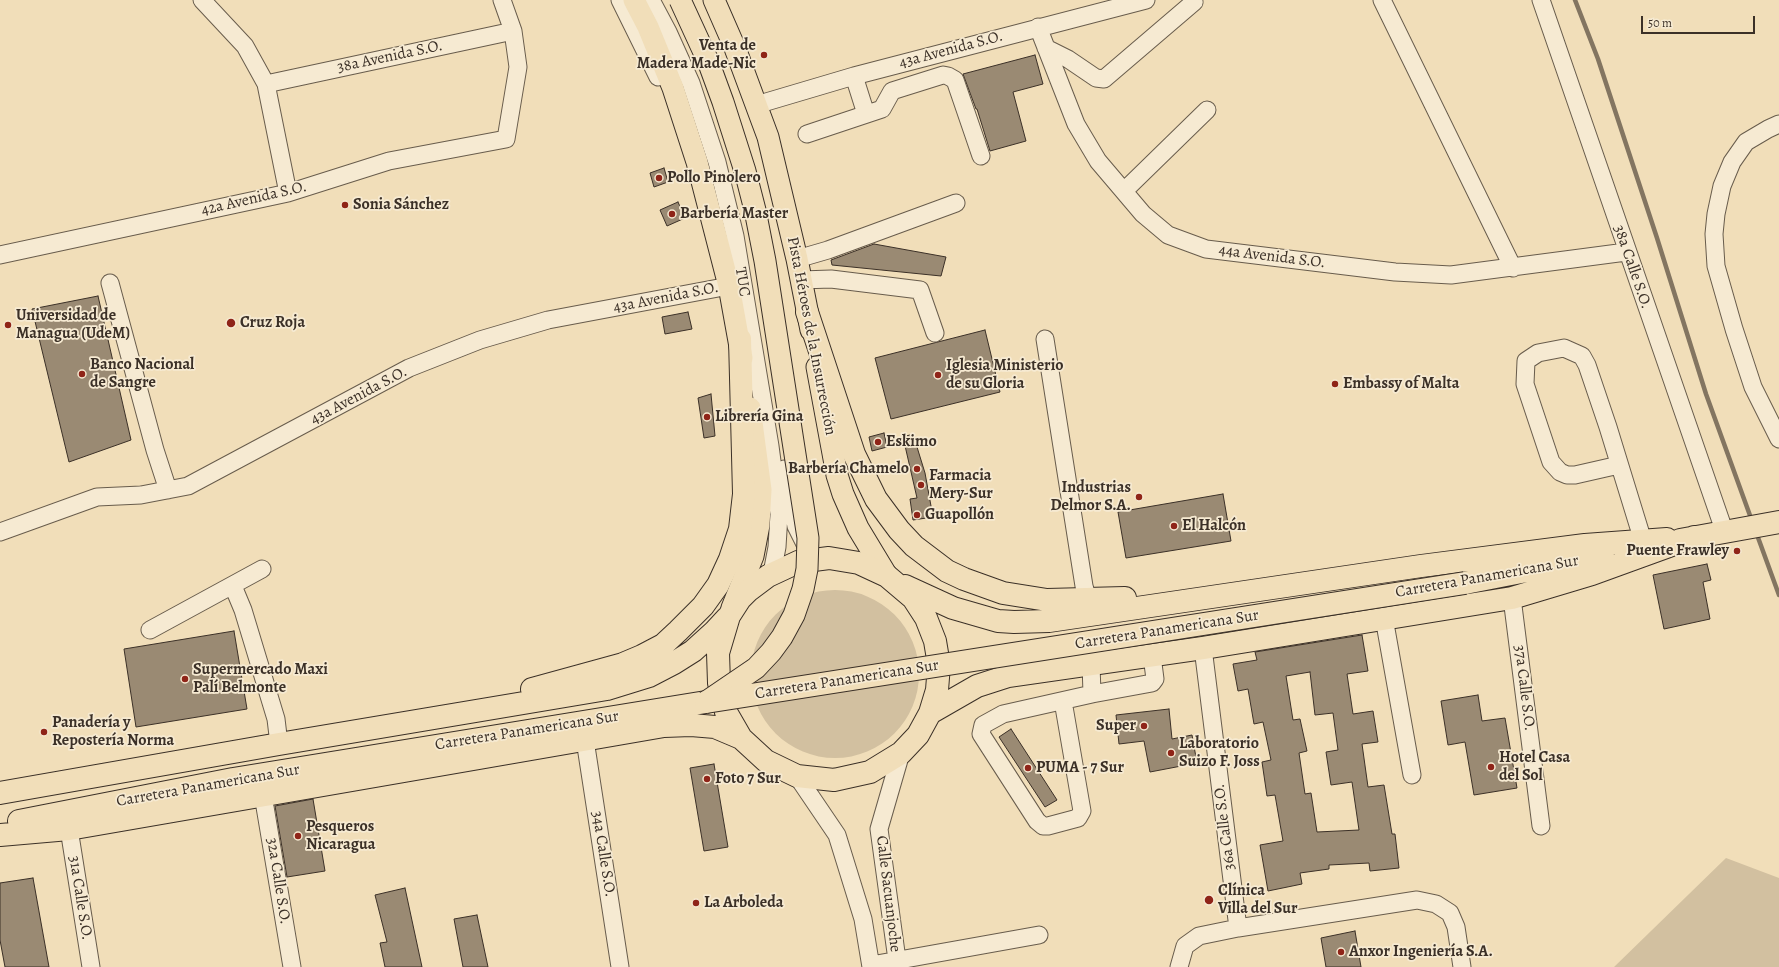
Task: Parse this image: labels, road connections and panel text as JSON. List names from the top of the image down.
{
  "streets": {
    "highway": ["Carretera Panamericana Sur"],
    "main road": ["Pista Héroes de la Insurrección"],
    "street": [
      "43a Avenida S.O.",
      "38a Avenida S.O.",
      "42a Avenida S.O.",
      "44a Avenida S.O.",
      "38a Calle S.O.",
      "TUC",
      "37a Calle S.O.",
      "36a Calle S.O.",
      "34a Calle S.O.",
      "32a Calle S.O.",
      "Calle Sacuanjoche",
      "31a Calle S.O."
    ]
  },
  "crossings": [
    ["43a Avenida S.O.", "44a Avenida S.O."],
    ["43a Avenida S.O.", "Pista Héroes de la Insurrección"],
    ["38a Avenida S.O.", "42a Avenida S.O."],
    ["44a Avenida S.O.", "38a Calle S.O."],
    ["38a Calle S.O.", "Carretera Panamericana Sur"],
    ["TUC", "Carretera Panamericana Sur"],
    ["Pista Héroes de la Insurrección", "Carretera Panamericana Sur"],
    ["Carretera Panamericana Sur", "37a Calle S.O."],
    ["Carretera Panamericana Sur", "36a Calle S.O."],
    ["Carretera Panamericana Sur", "34a Calle S.O."],
    ["Carretera Panamericana Sur", "32a Calle S.O."],
    ["Carretera Panamericana Sur", "31a Calle S.O."]
  ],
  "places": [
    "Venta de Madera Made-Nic",
    "Pollo Pinolero",
    "Sonia Sánchez",
    "Barbería Master",
    "Cruz Roja",
    "Universidad de Managua (UdeM)",
    "Banco Nacional de Sangre",
    "Iglesia Ministerio de su Gloria",
    "Embassy of Malta",
    "Librería Gina",
    "Eskimo",
    "Barbería Chamelo",
    "Farmacia Mery-Sur",
    "Industrias Delmor S.A.",
    "Guapollón",
    "El Halcón",
    "Puente Frawley",
    "Supermercado Maxi Palí Belmonte",
    "Super",
    "Panadería y Repostería Norma",
    "Laboratorio Suizo F. Joss",
    "Hotel Casa del Sol",
    "PUMA - 7 Sur",
    "Foto 7 Sur",
    "Pesqueros Nicaragua",
    "Clínica Villa del Sur",
    "La Arboleda",
    "Anxor Ingeniería S.A."
  ],
  "scale_bar": "50 m"
}
